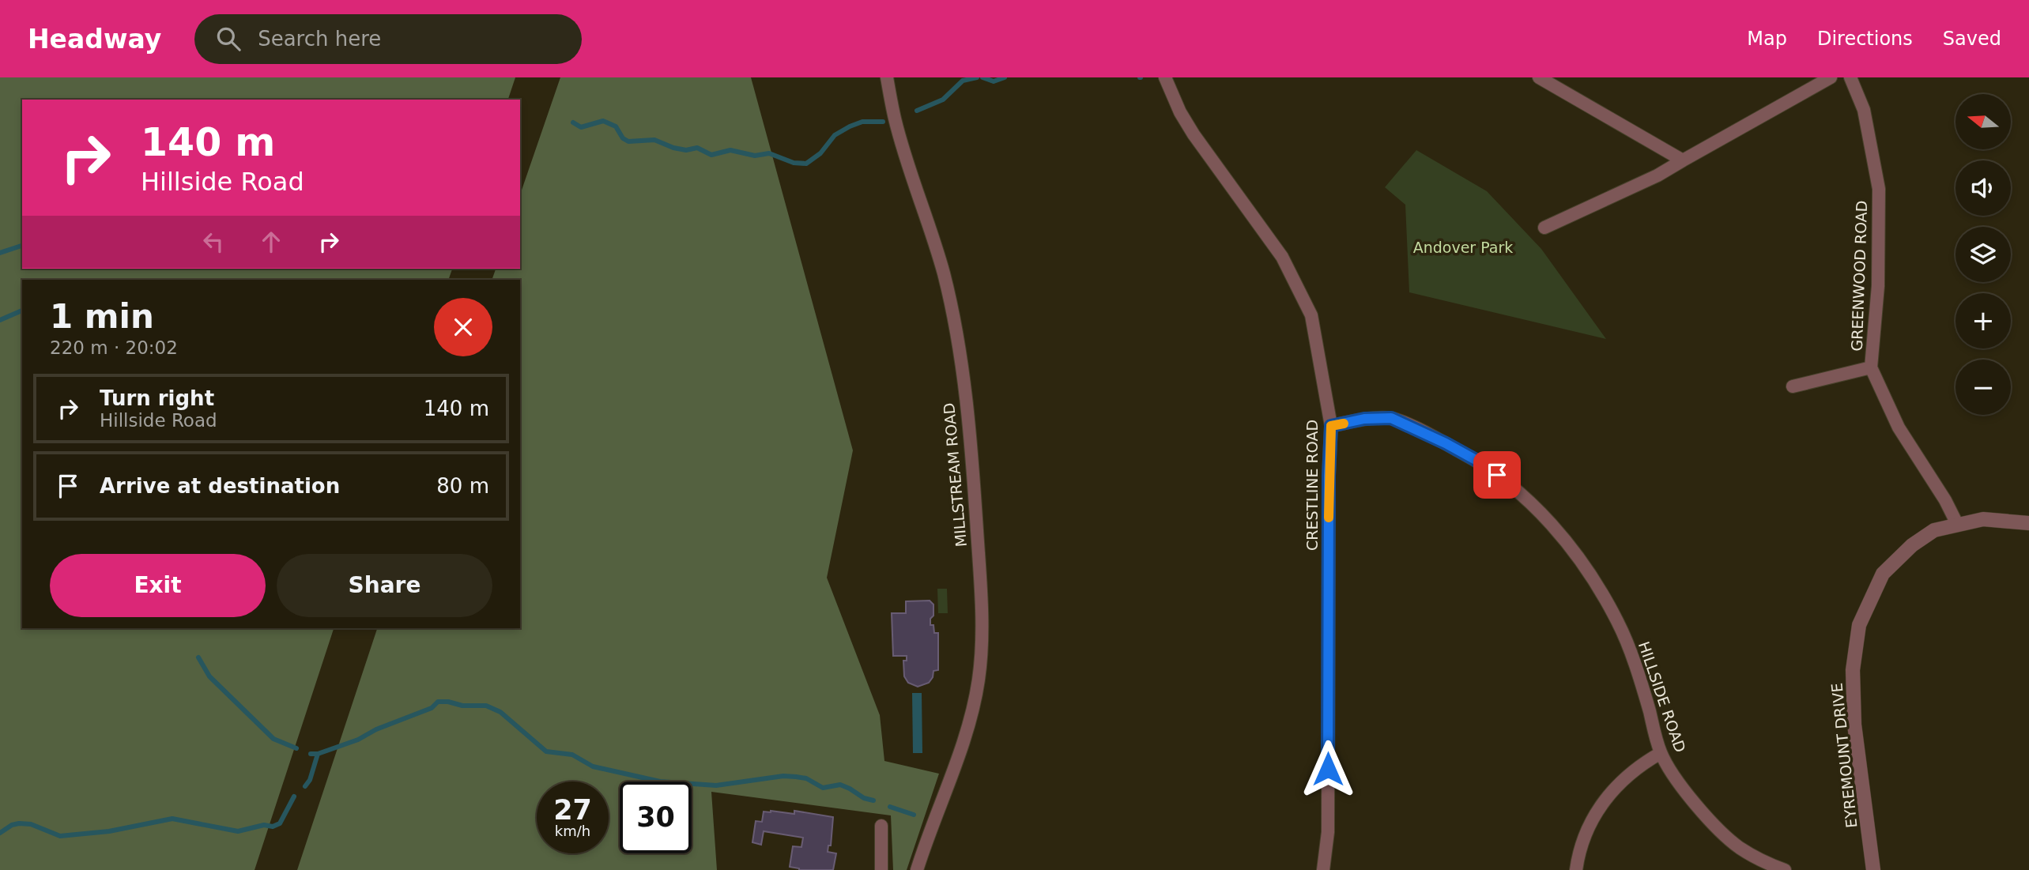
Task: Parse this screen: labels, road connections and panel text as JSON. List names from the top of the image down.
{
  "streets": {
    "street": [
      "GREENWOOD ROAD",
      "MILLSTREAM ROAD",
      "CRESTLINE ROAD",
      "HILLSIDE ROAD",
      "EYREMOUNT DRIVE"
    ]
  },
  "crossings": [
    ["GREENWOOD ROAD", "EYREMOUNT DRIVE"],
    ["CRESTLINE ROAD", "HILLSIDE ROAD"]
  ],
  "parks": ["Andover Park"],
  "north": "left",
  "page": {
    "header": "Headway",
    "search": "Search here",
    "nav": ["Map", "Directions", "Saved"],
    "map_buttons": ["+", "−"],
    "turn": ["140 m", "Hillside Road"],
    "heading": ["1 min", "220 m · 20:02"],
    "list": [
      {
        "name": "Turn right",
        "note": "Hillside Road",
        "value": "140 m"
      },
      {
        "name": "Arrive at destination",
        "value": "80 m"
      }
    ],
    "buttons": ["Exit", "Share"],
    "speed": "27 km/h",
    "limit": "30"
  }
}
